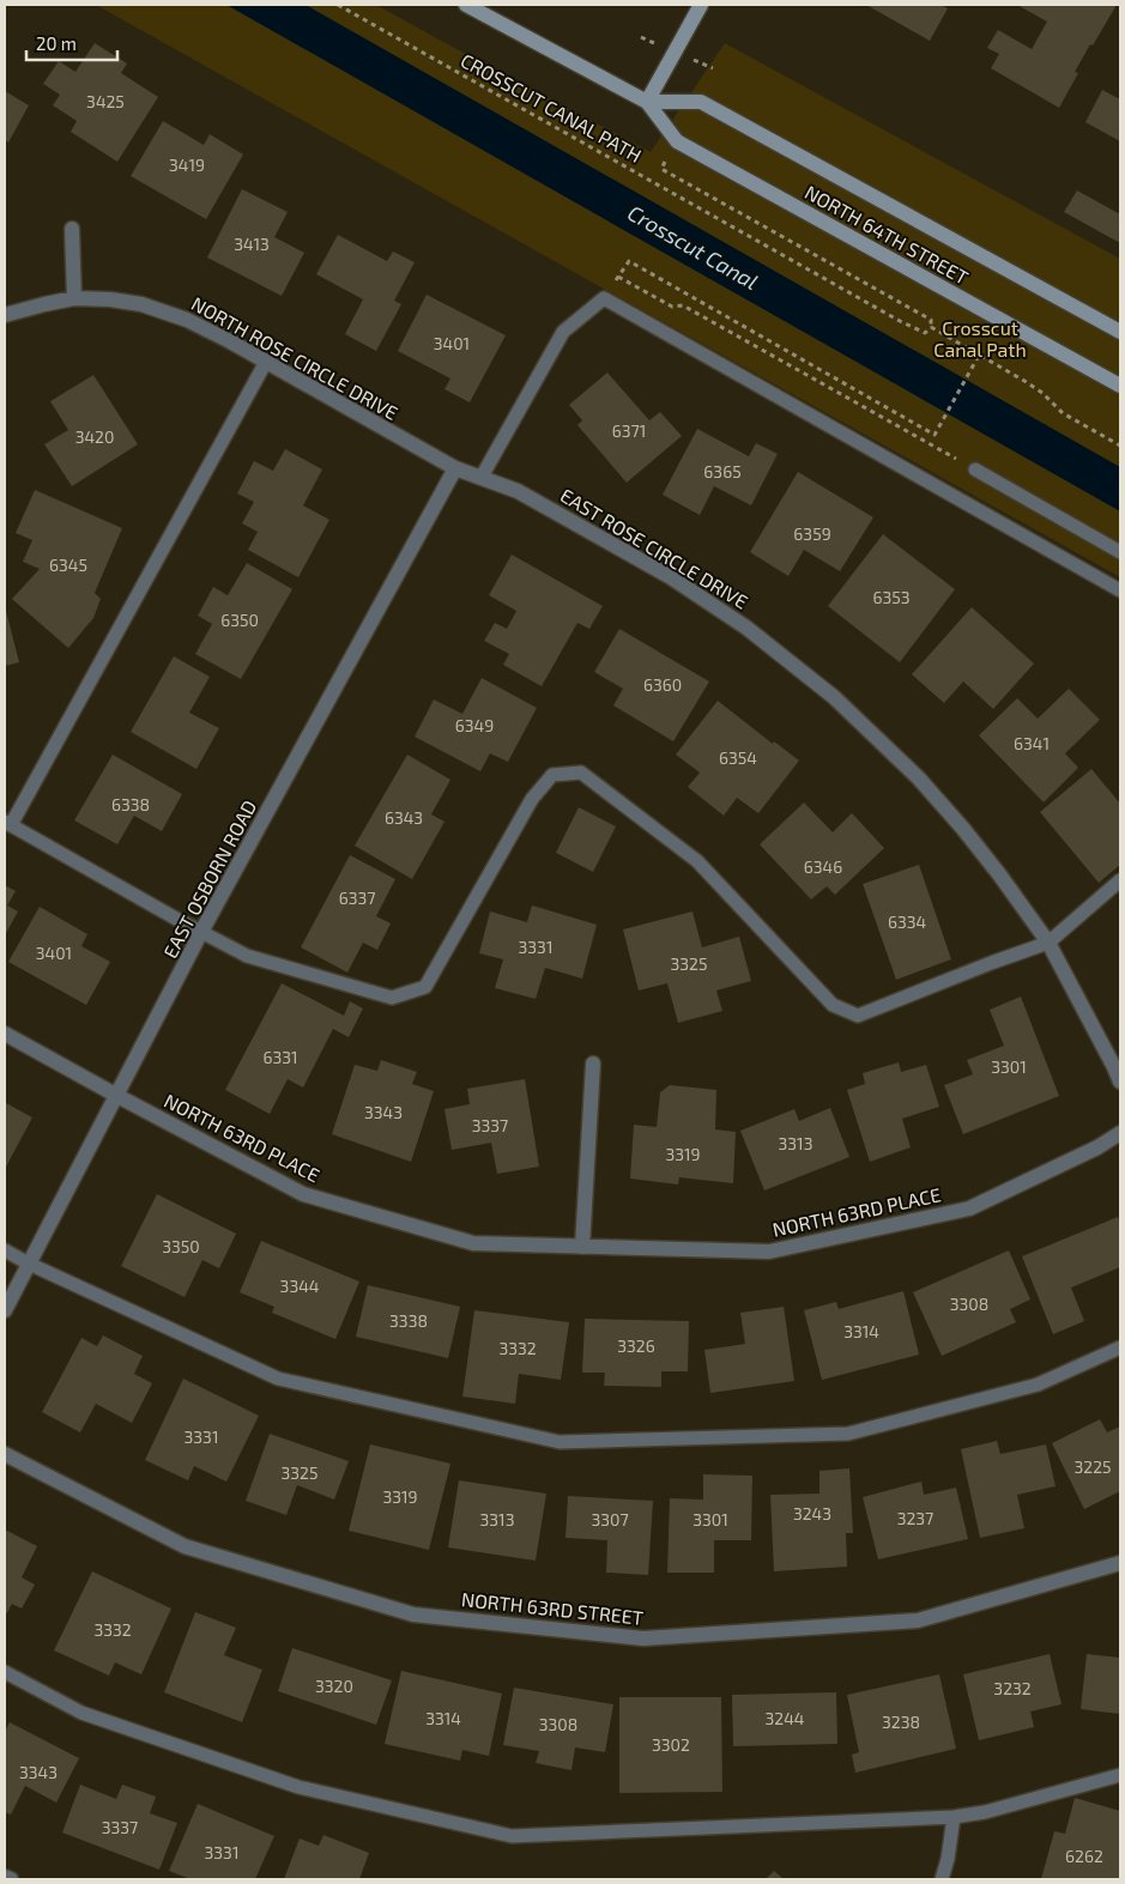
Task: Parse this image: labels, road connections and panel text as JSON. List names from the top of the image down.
{
  "streets": {
    "main road": ["NORTH 64TH STREET"],
    "street": [
      "NORTH ROSE CIRCLE DRIVE",
      "EAST ROSE CIRCLE DRIVE",
      "EAST OSBORN ROAD",
      "NORTH 63RD PLACE",
      "NORTH 63RD STREET"
    ],
    "path": ["CROSSCUT CANAL PATH"]
  },
  "crossings": [
    ["NORTH ROSE CIRCLE DRIVE", "EAST ROSE CIRCLE DRIVE"],
    ["NORTH ROSE CIRCLE DRIVE", "EAST OSBORN ROAD"],
    ["EAST ROSE CIRCLE DRIVE", "EAST OSBORN ROAD"],
    ["EAST OSBORN ROAD", "NORTH 63RD PLACE"]
  ],
  "water": ["Crosscut Canal"],
  "parks": ["Crosscut Canal Path"],
  "house_numbers": [
    "3425",
    "3419",
    "3413",
    "3401",
    "6371",
    "3420",
    "6365",
    "6359",
    "6345",
    "6353",
    "6350",
    "6360",
    "6349",
    "6341",
    "6354",
    "6338",
    "6343",
    "6346",
    "6337",
    "6334",
    "3331",
    "3401",
    "3325",
    "6331",
    "3301",
    "3343",
    "3337",
    "3313",
    "3319",
    "3350",
    "3344",
    "3308",
    "3338",
    "3314",
    "3326",
    "3332",
    "3331",
    "3225",
    "3325",
    "3319",
    "3243",
    "3237",
    "3313",
    "3307",
    "3301",
    "3332",
    "3320",
    "3232",
    "3314",
    "3244",
    "3238",
    "3308",
    "3302",
    "3343",
    "3337",
    "3331",
    "6262"
  ],
  "scale_bar": "20 m"
}
